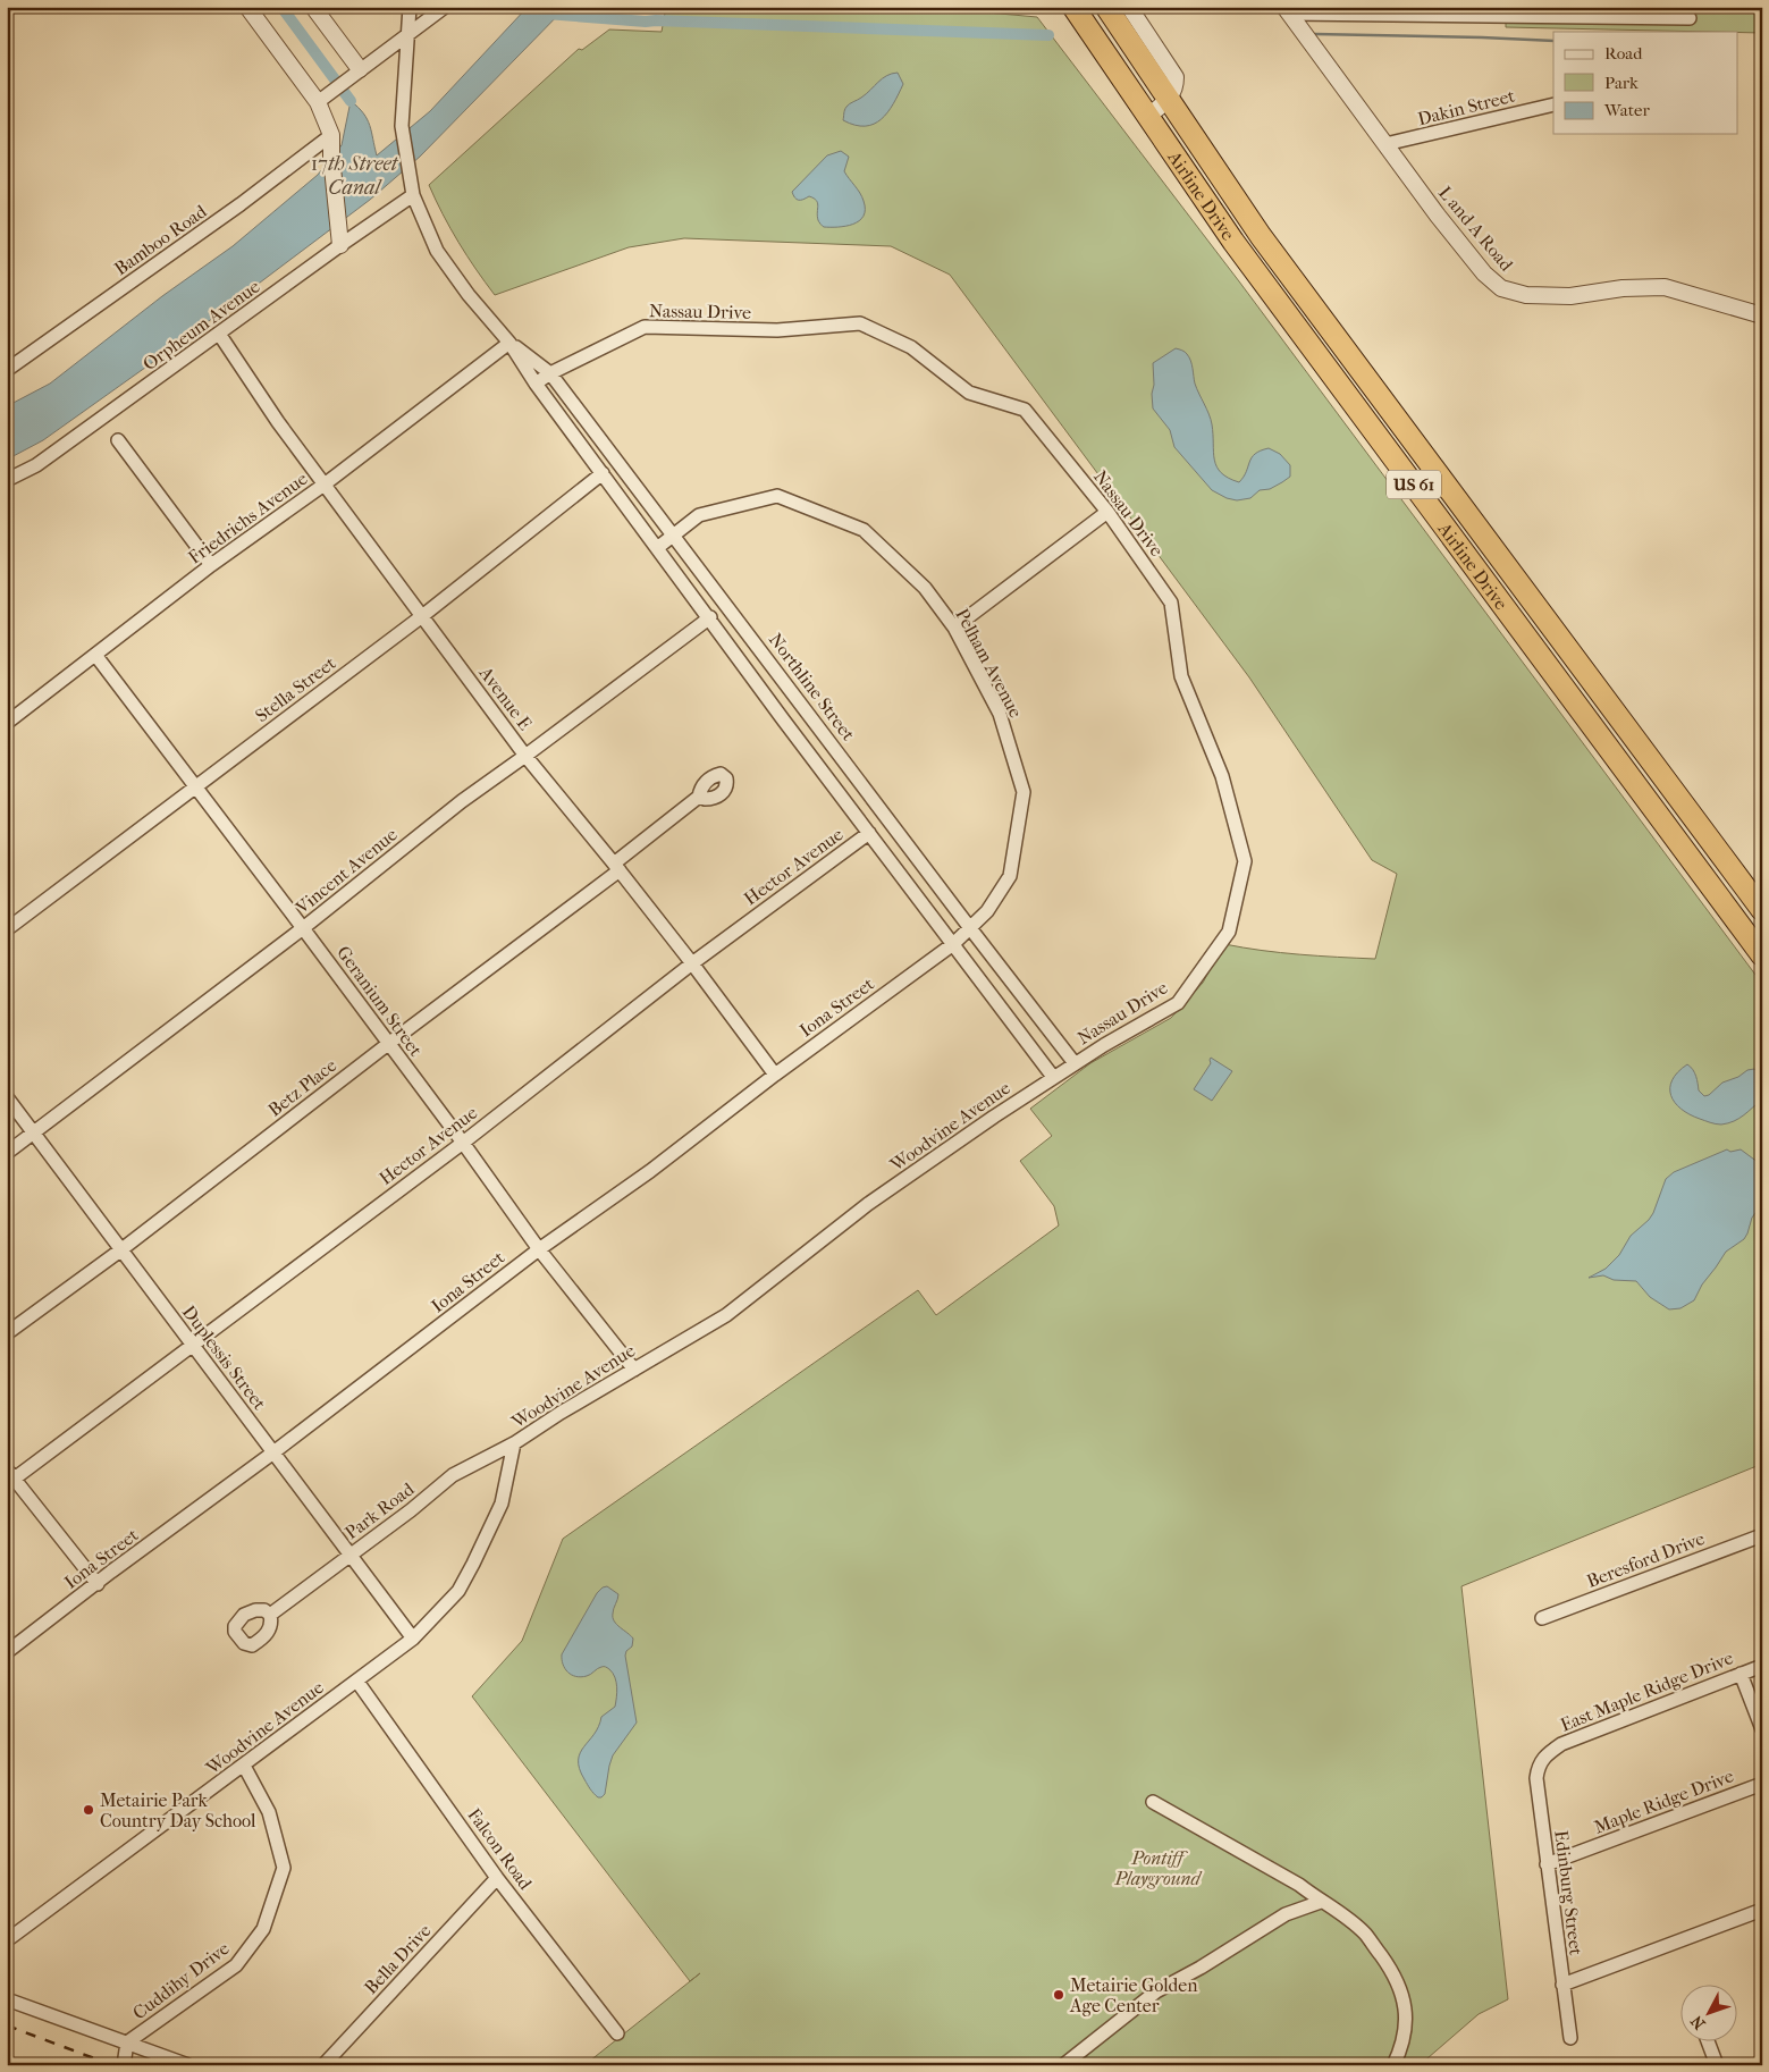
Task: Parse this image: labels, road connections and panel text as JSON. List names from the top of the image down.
{
  "streets": {
    "highway": ["Airline Drive", "US 61"],
    "street": [
      "Dakin Street",
      "L and A Road",
      "Bamboo Road",
      "Nassau Drive",
      "Orpheum Avenue",
      "Friedrichs Avenue",
      "Pelham Avenue",
      "Northline Street",
      "Stella Street",
      "Avenue E",
      "Hector Avenue",
      "Vincent Avenue",
      "Geranium Street",
      "Iona Street",
      "Betz Place",
      "Woodvine Avenue",
      "Duplessis Street",
      "Park Road",
      "Beresford Drive",
      "East Maple Ridge Drive",
      "Maple Ridge Drive",
      "Falcon Road",
      "Edinburg Street",
      "Bella Drive",
      "Cuddihy Drive"
    ]
  },
  "crossings": [
    ["Dakin Street", "L and A Road"],
    ["Nassau Drive", "Northline Street"],
    ["Nassau Drive", "Woodvine Avenue"],
    ["Orpheum Avenue", "Northline Street"],
    ["Orpheum Avenue", "Avenue E"],
    ["Friedrichs Avenue", "Northline Street"],
    ["Friedrichs Avenue", "Avenue E"],
    ["Friedrichs Avenue", "Geranium Street"],
    ["Pelham Avenue", "Northline Street"],
    ["Pelham Avenue", "Iona Street"],
    ["Northline Street", "Stella Street"],
    ["Northline Street", "Hector Avenue"],
    ["Northline Street", "Vincent Avenue"],
    ["Northline Street", "Iona Street"],
    ["Northline Street", "Woodvine Avenue"],
    ["Stella Street", "Avenue E"],
    ["Stella Street", "Geranium Street"],
    ["Avenue E", "Hector Avenue"],
    ["Avenue E", "Vincent Avenue"],
    ["Avenue E", "Iona Street"],
    ["Avenue E", "Betz Place"],
    ["Hector Avenue", "Geranium Street"],
    ["Hector Avenue", "Duplessis Street"],
    ["Vincent Avenue", "Geranium Street"],
    ["Vincent Avenue", "Duplessis Street"],
    ["Geranium Street", "Iona Street"],
    ["Geranium Street", "Betz Place"],
    ["Geranium Street", "Woodvine Avenue"],
    ["Iona Street", "Duplessis Street"],
    ["Betz Place", "Duplessis Street"],
    ["Woodvine Avenue", "Duplessis Street"],
    ["Woodvine Avenue", "Park Road"],
    ["Woodvine Avenue", "Falcon Road"],
    ["Woodvine Avenue", "Cuddihy Drive"],
    ["Duplessis Street", "Park Road"],
    ["East Maple Ridge Drive", "Edinburg Street"],
    ["Maple Ridge Drive", "Edinburg Street"],
    ["Falcon Road", "Bella Drive"]
  ],
  "water": ["17th Street Canal"],
  "parks": ["Pontiff Playground"],
  "places": ["Metairie Park Country Day School", "Metairie Golden Age Center"],
  "legend": ["Road", "Park", "Water"],
  "north": "bottom left"
}
